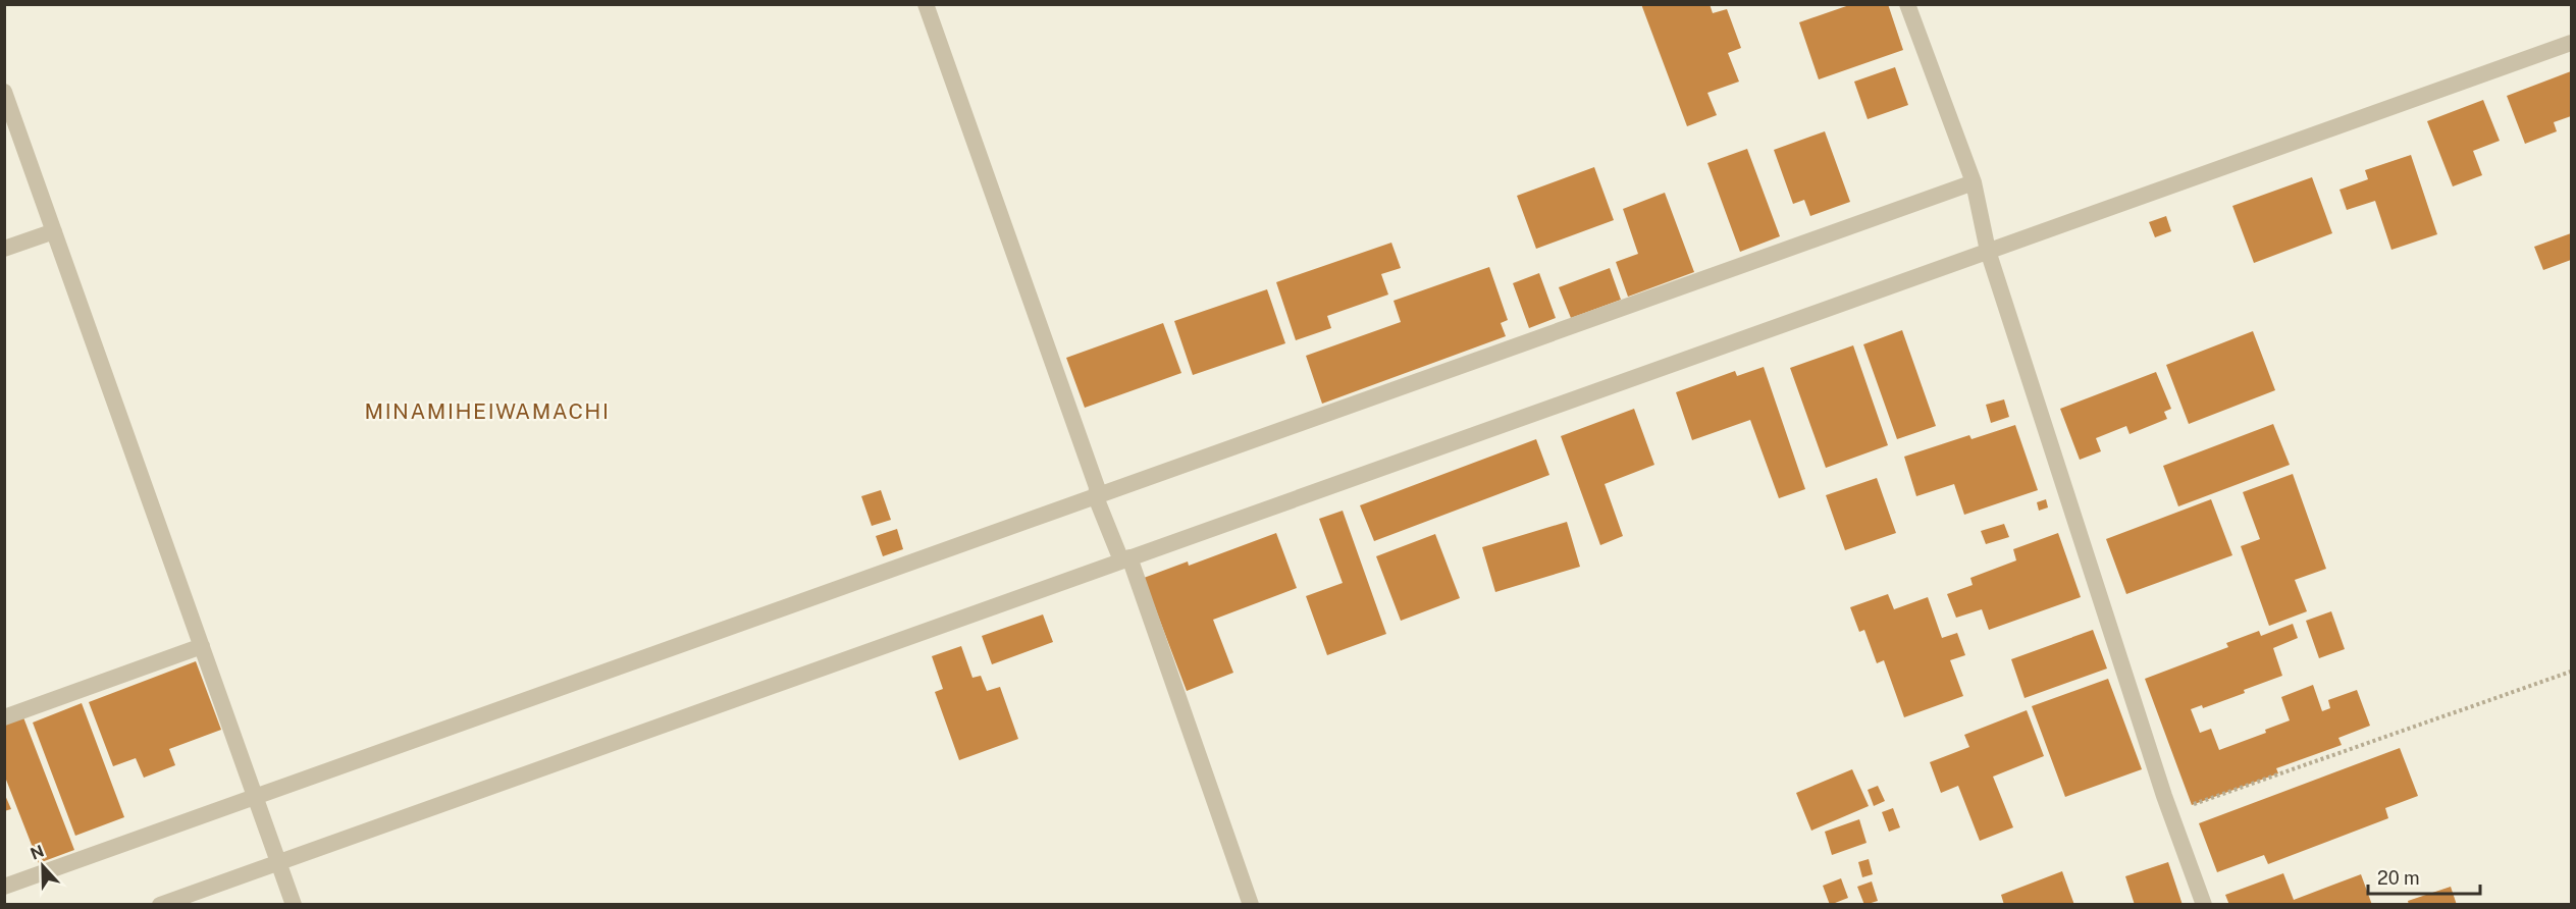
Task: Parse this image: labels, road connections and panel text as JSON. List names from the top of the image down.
{
  "districts": ["MINAMIHEIWAMACHI"],
  "scale_bar": "20 m",
  "north": "top"
}
